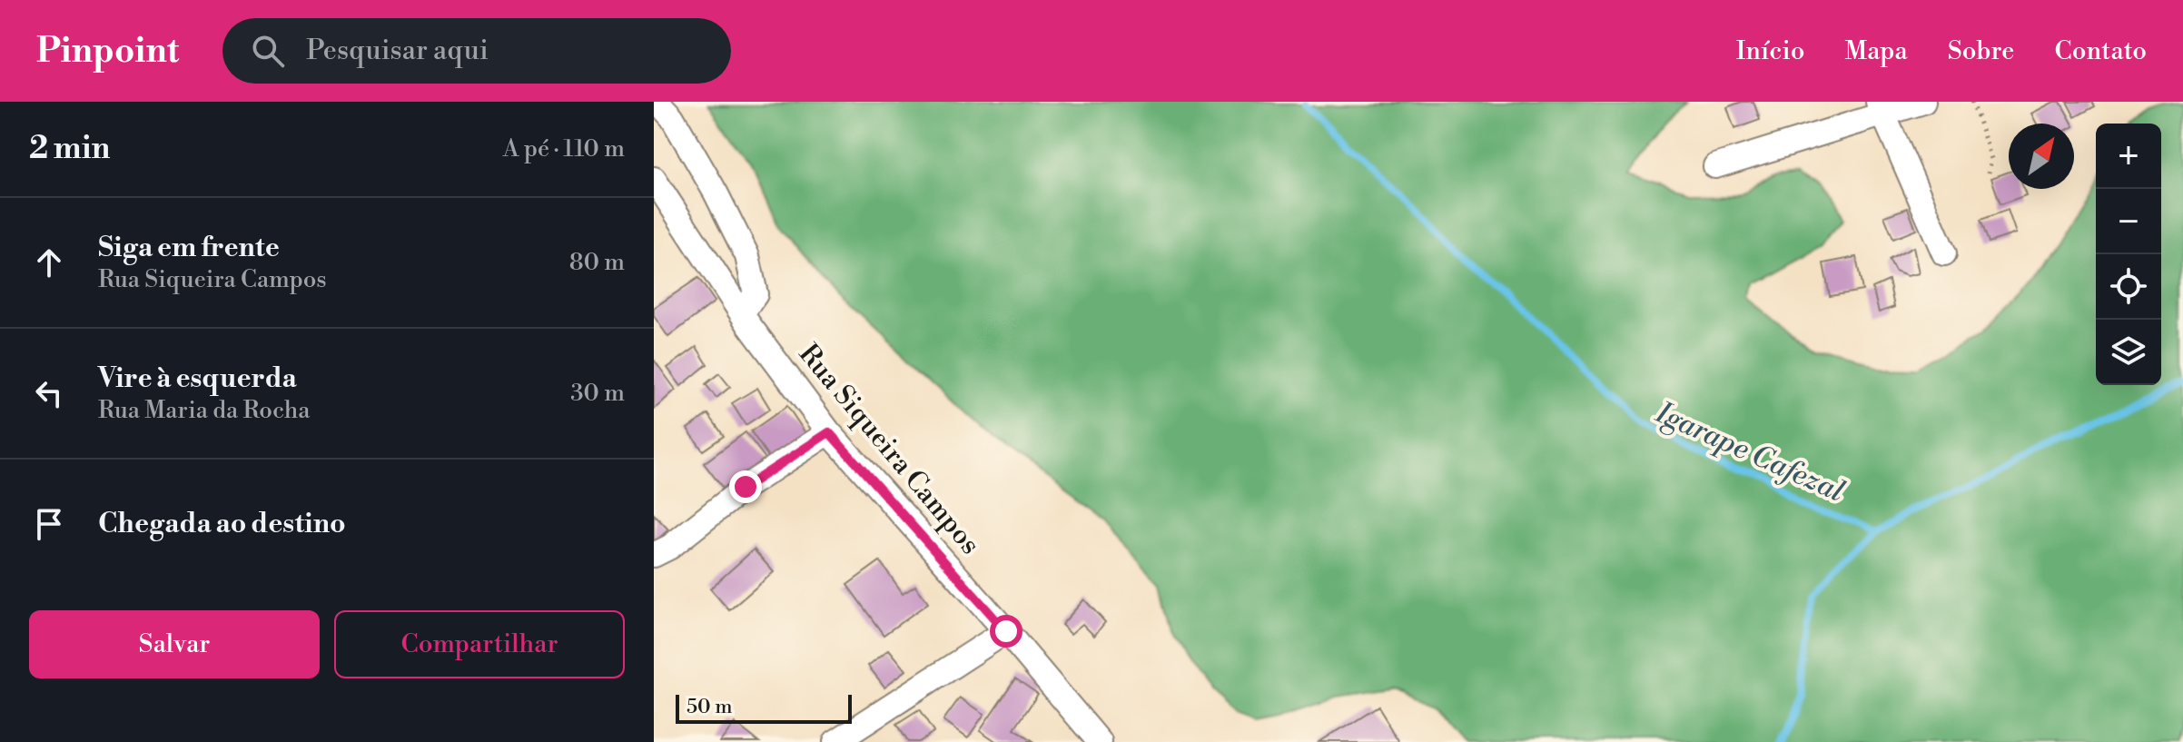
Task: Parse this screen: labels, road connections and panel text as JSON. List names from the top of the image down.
{
  "streets": {
    "street": ["Rua Siqueira Campos"]
  },
  "water": ["Igarape Cafezal"],
  "scale_bar": "50 m",
  "north": "top right",
  "page": {
    "header": "Pinpoint",
    "search": "Pesquisar aqui",
    "nav": [
      "Início",
      "Mapa",
      "Sobre",
      "Contato"
    ],
    "heading": ["2 min", "A pé · 110 m"],
    "map_buttons": ["+", "−"],
    "list": [
      ["Siga em frente", "Rua Siqueira Campos", "80 m"],
      ["Vire à esquerda", "Rua Maria da Rocha", "30 m"],
      "Chegada ao destino"
    ],
    "buttons": ["Salvar", "Compartilhar"],
    "scale": "50 m"
  }
}
